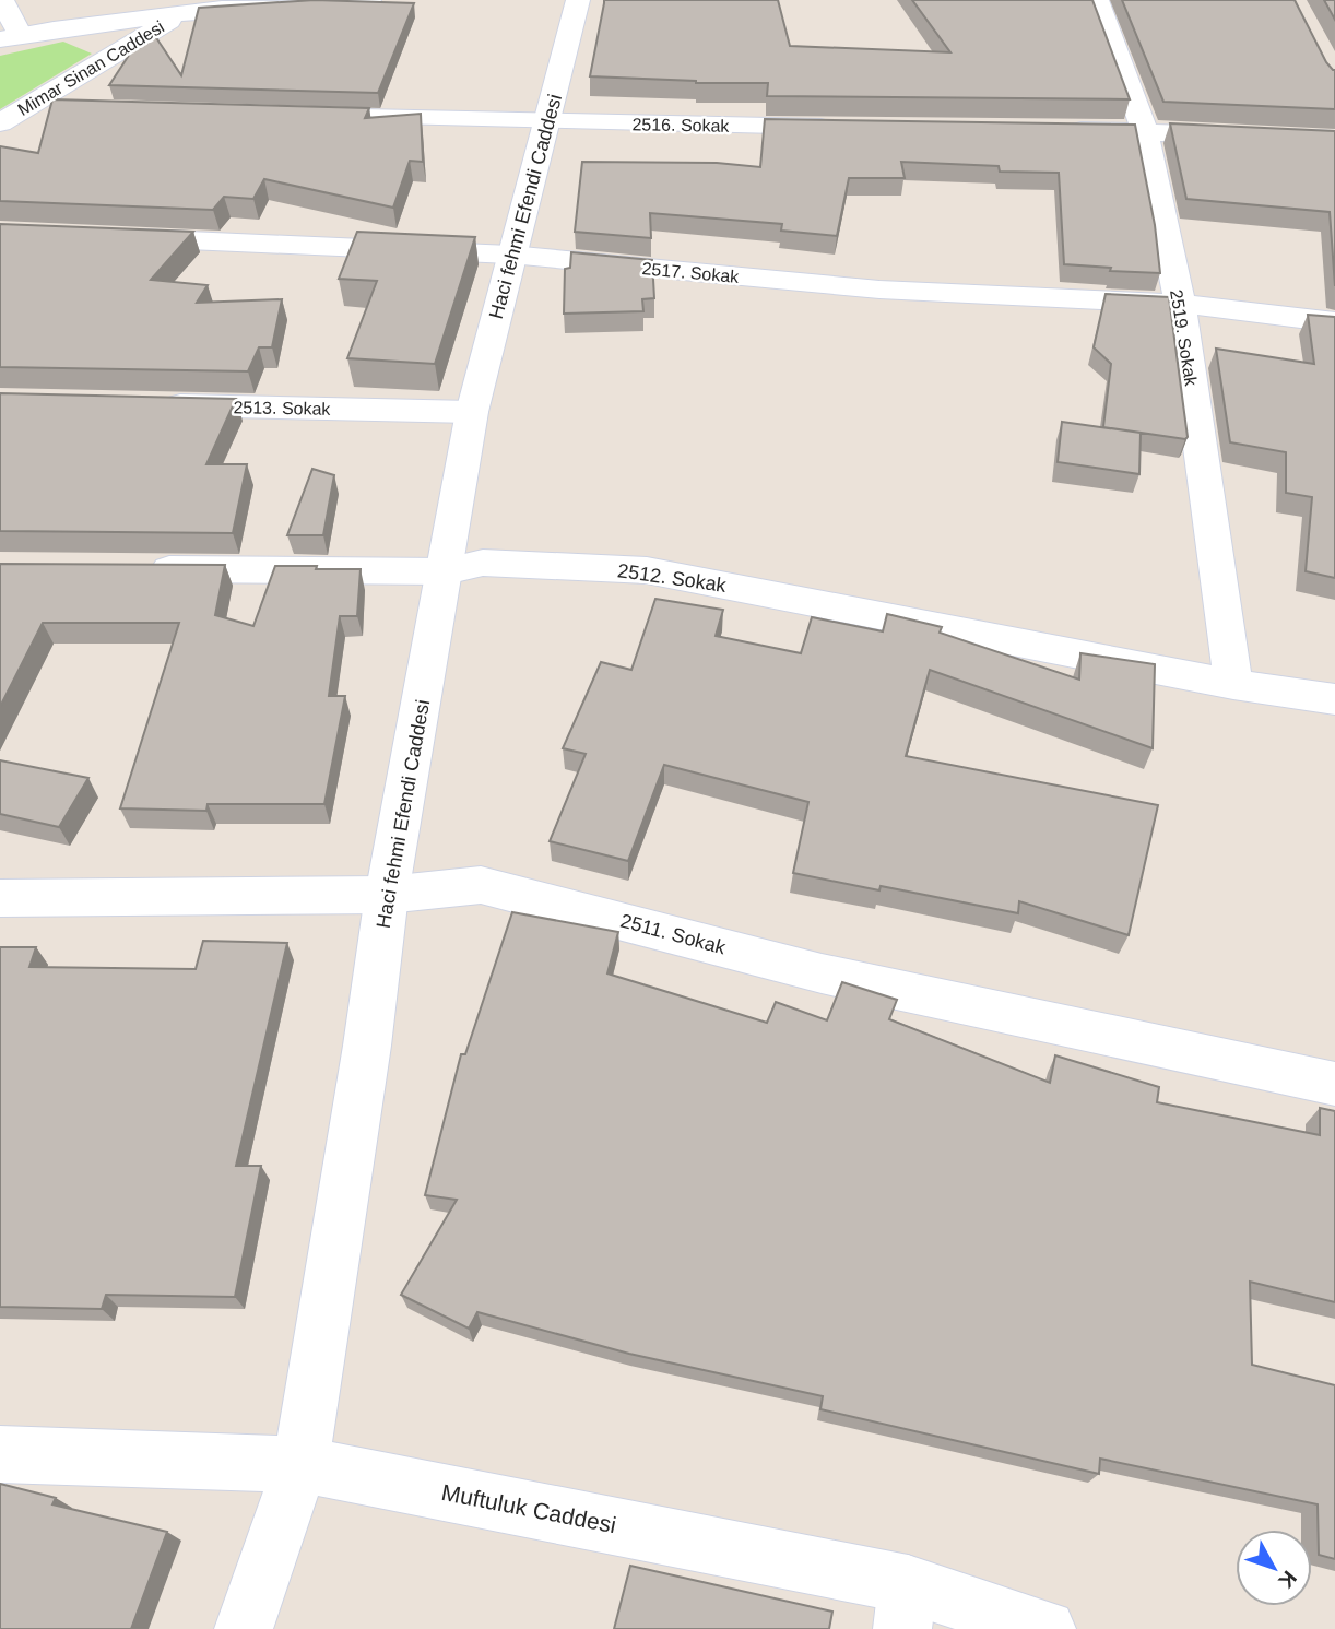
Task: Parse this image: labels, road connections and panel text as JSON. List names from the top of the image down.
{
  "streets": {
    "street": [
      "Mimar Sinan Caddesi",
      "2516. Sokak",
      "Haci fehmi Efendi Caddesi",
      "2517. Sokak",
      "2519. Sokak",
      "2513. Sokak",
      "2512. Sokak",
      "2511. Sokak",
      "Muftuluk Caddesi"
    ]
  },
  "crossings": [
    ["2516. Sokak", "Haci fehmi Efendi Caddesi"],
    ["Haci fehmi Efendi Caddesi", "2517. Sokak"],
    ["Haci fehmi Efendi Caddesi", "2513. Sokak"],
    ["Haci fehmi Efendi Caddesi", "2512. Sokak"],
    ["Haci fehmi Efendi Caddesi", "2511. Sokak"],
    ["Haci fehmi Efendi Caddesi", "Muftuluk Caddesi"],
    ["2517. Sokak", "2519. Sokak"],
    ["2519. Sokak", "2512. Sokak"]
  ],
  "north": "bottom right"
}
